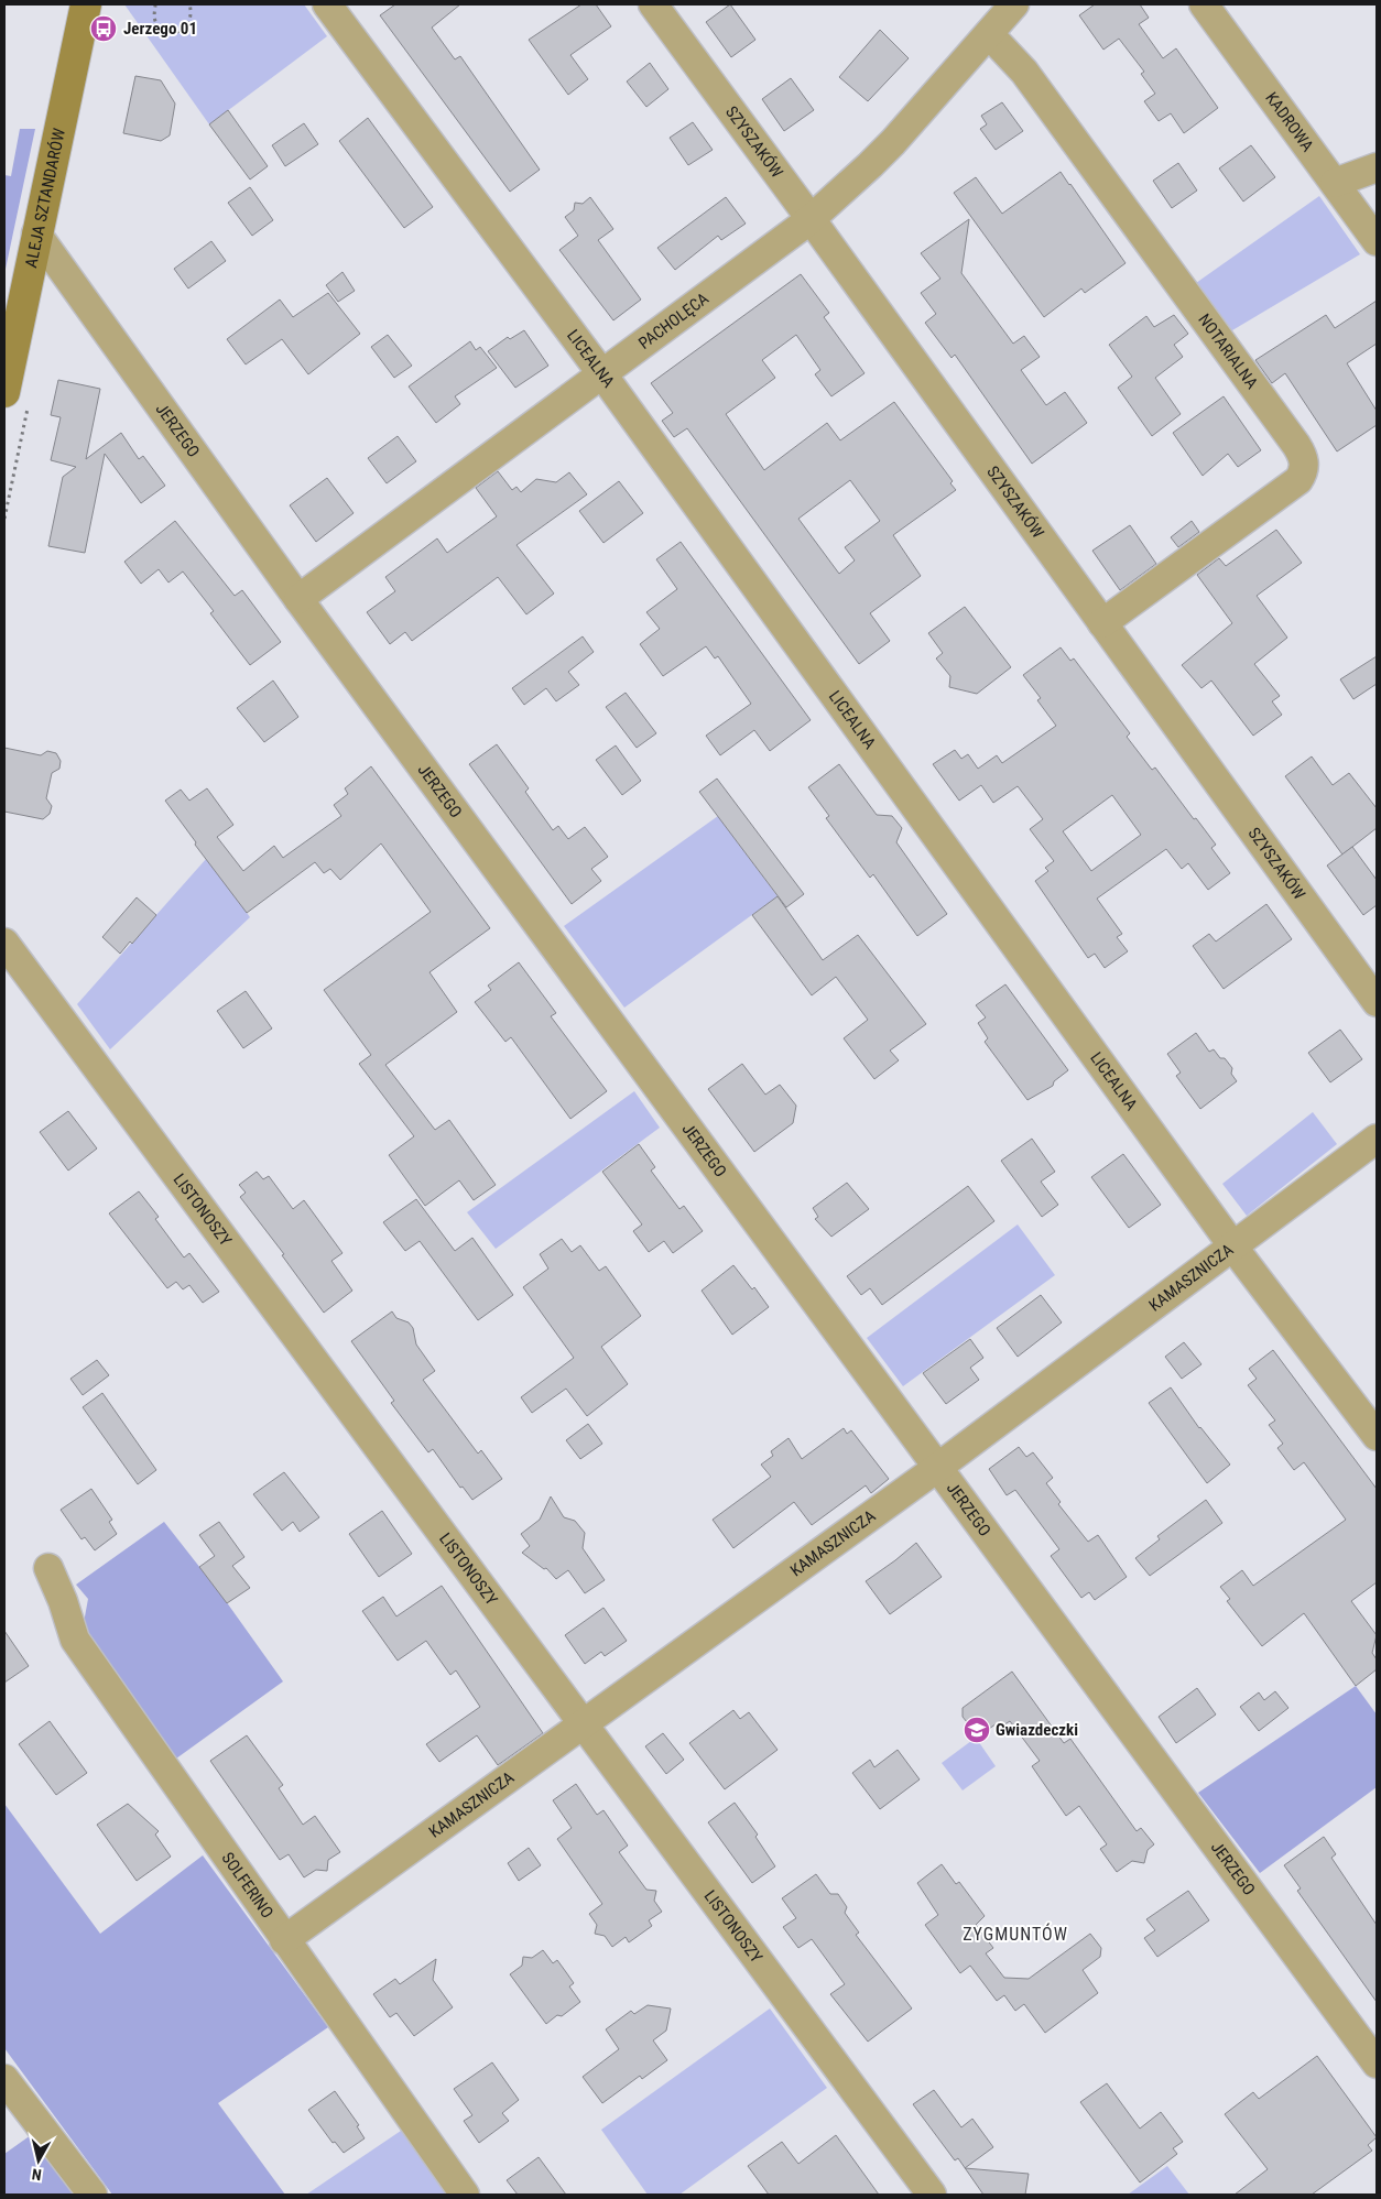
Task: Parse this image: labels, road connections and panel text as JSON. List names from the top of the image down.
{
  "streets": {
    "street": [
      "KADROWA",
      "SZYSZAKÓW",
      "ALEJA SZTANDARÓW",
      "PACHOLĘCA",
      "NOTARIALNA",
      "LICEALNA",
      "JERZEGO",
      "LISTONOSZY",
      "KAMASZNICZA",
      "SOLFERINO"
    ]
  },
  "crossings": [
    ["SZYSZAKÓW", "PACHOLĘCA"],
    ["SZYSZAKÓW", "NOTARIALNA"],
    ["ALEJA SZTANDARÓW", "JERZEGO"],
    ["PACHOLĘCA", "NOTARIALNA"],
    ["PACHOLĘCA", "LICEALNA"],
    ["PACHOLĘCA", "JERZEGO"],
    ["LICEALNA", "KAMASZNICZA"],
    ["JERZEGO", "KAMASZNICZA"],
    ["LISTONOSZY", "KAMASZNICZA"],
    ["KAMASZNICZA", "SOLFERINO"]
  ],
  "districts": ["ZYGMUNTÓW"],
  "places": {
    "bus stop": ["Jerzego 01"],
    "school or university": ["Gwiazdeczki"]
  },
  "north": "bottom"
}
